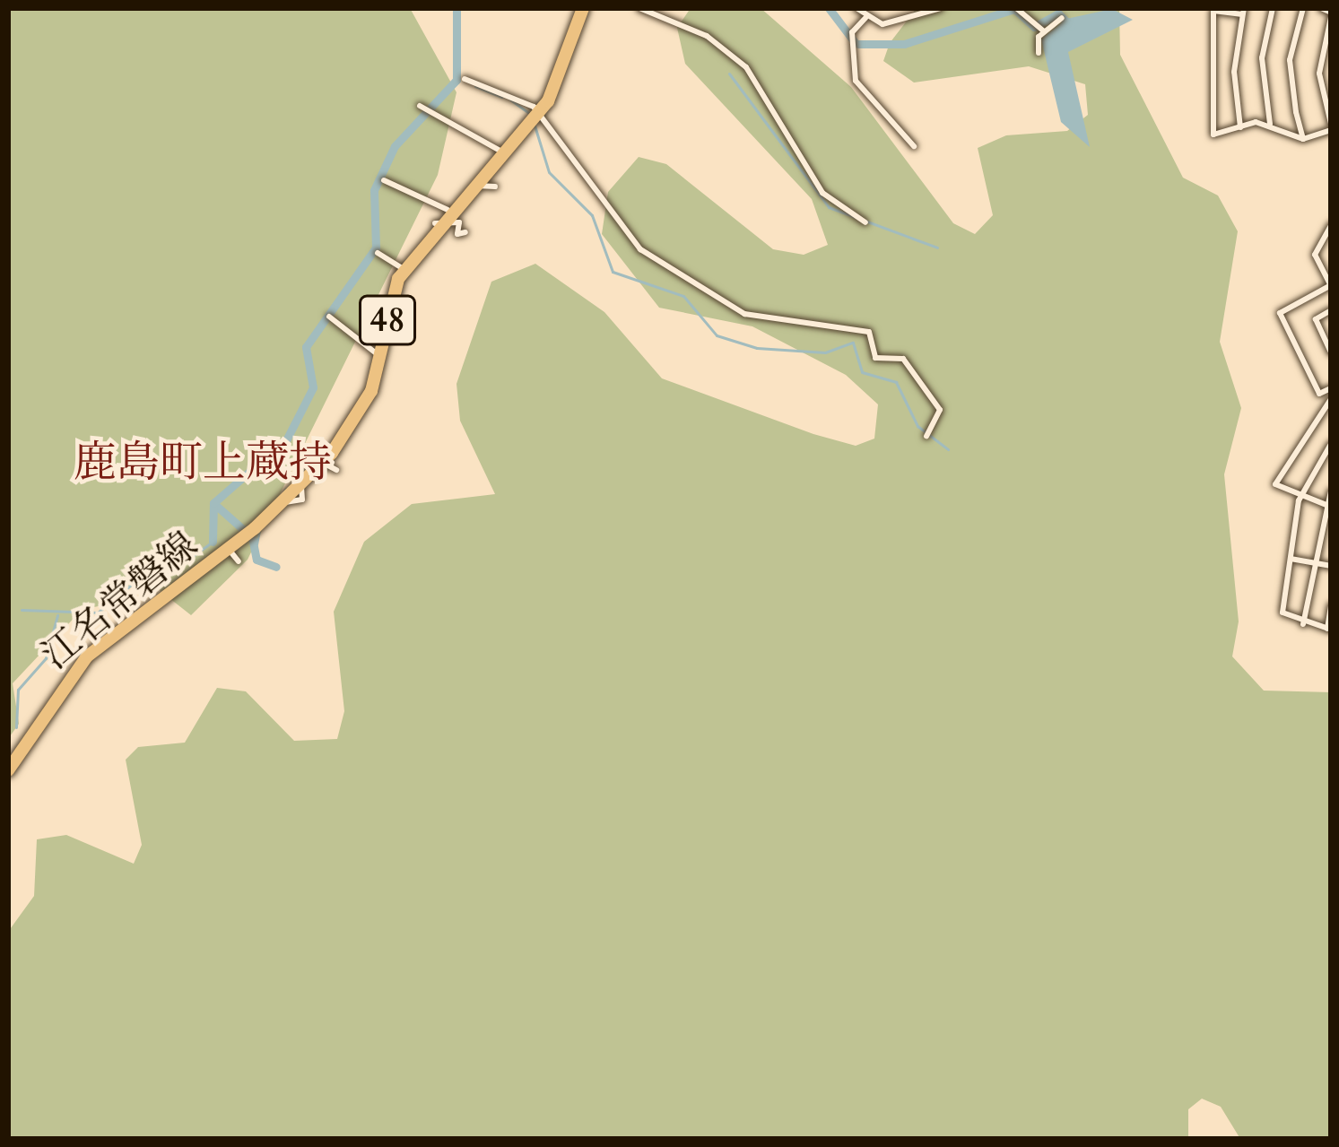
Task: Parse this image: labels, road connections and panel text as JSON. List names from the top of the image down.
{
  "streets": {
    "main road": ["48", "江名常磐線"]
  },
  "districts": ["鹿島町上蔵持"]
}
